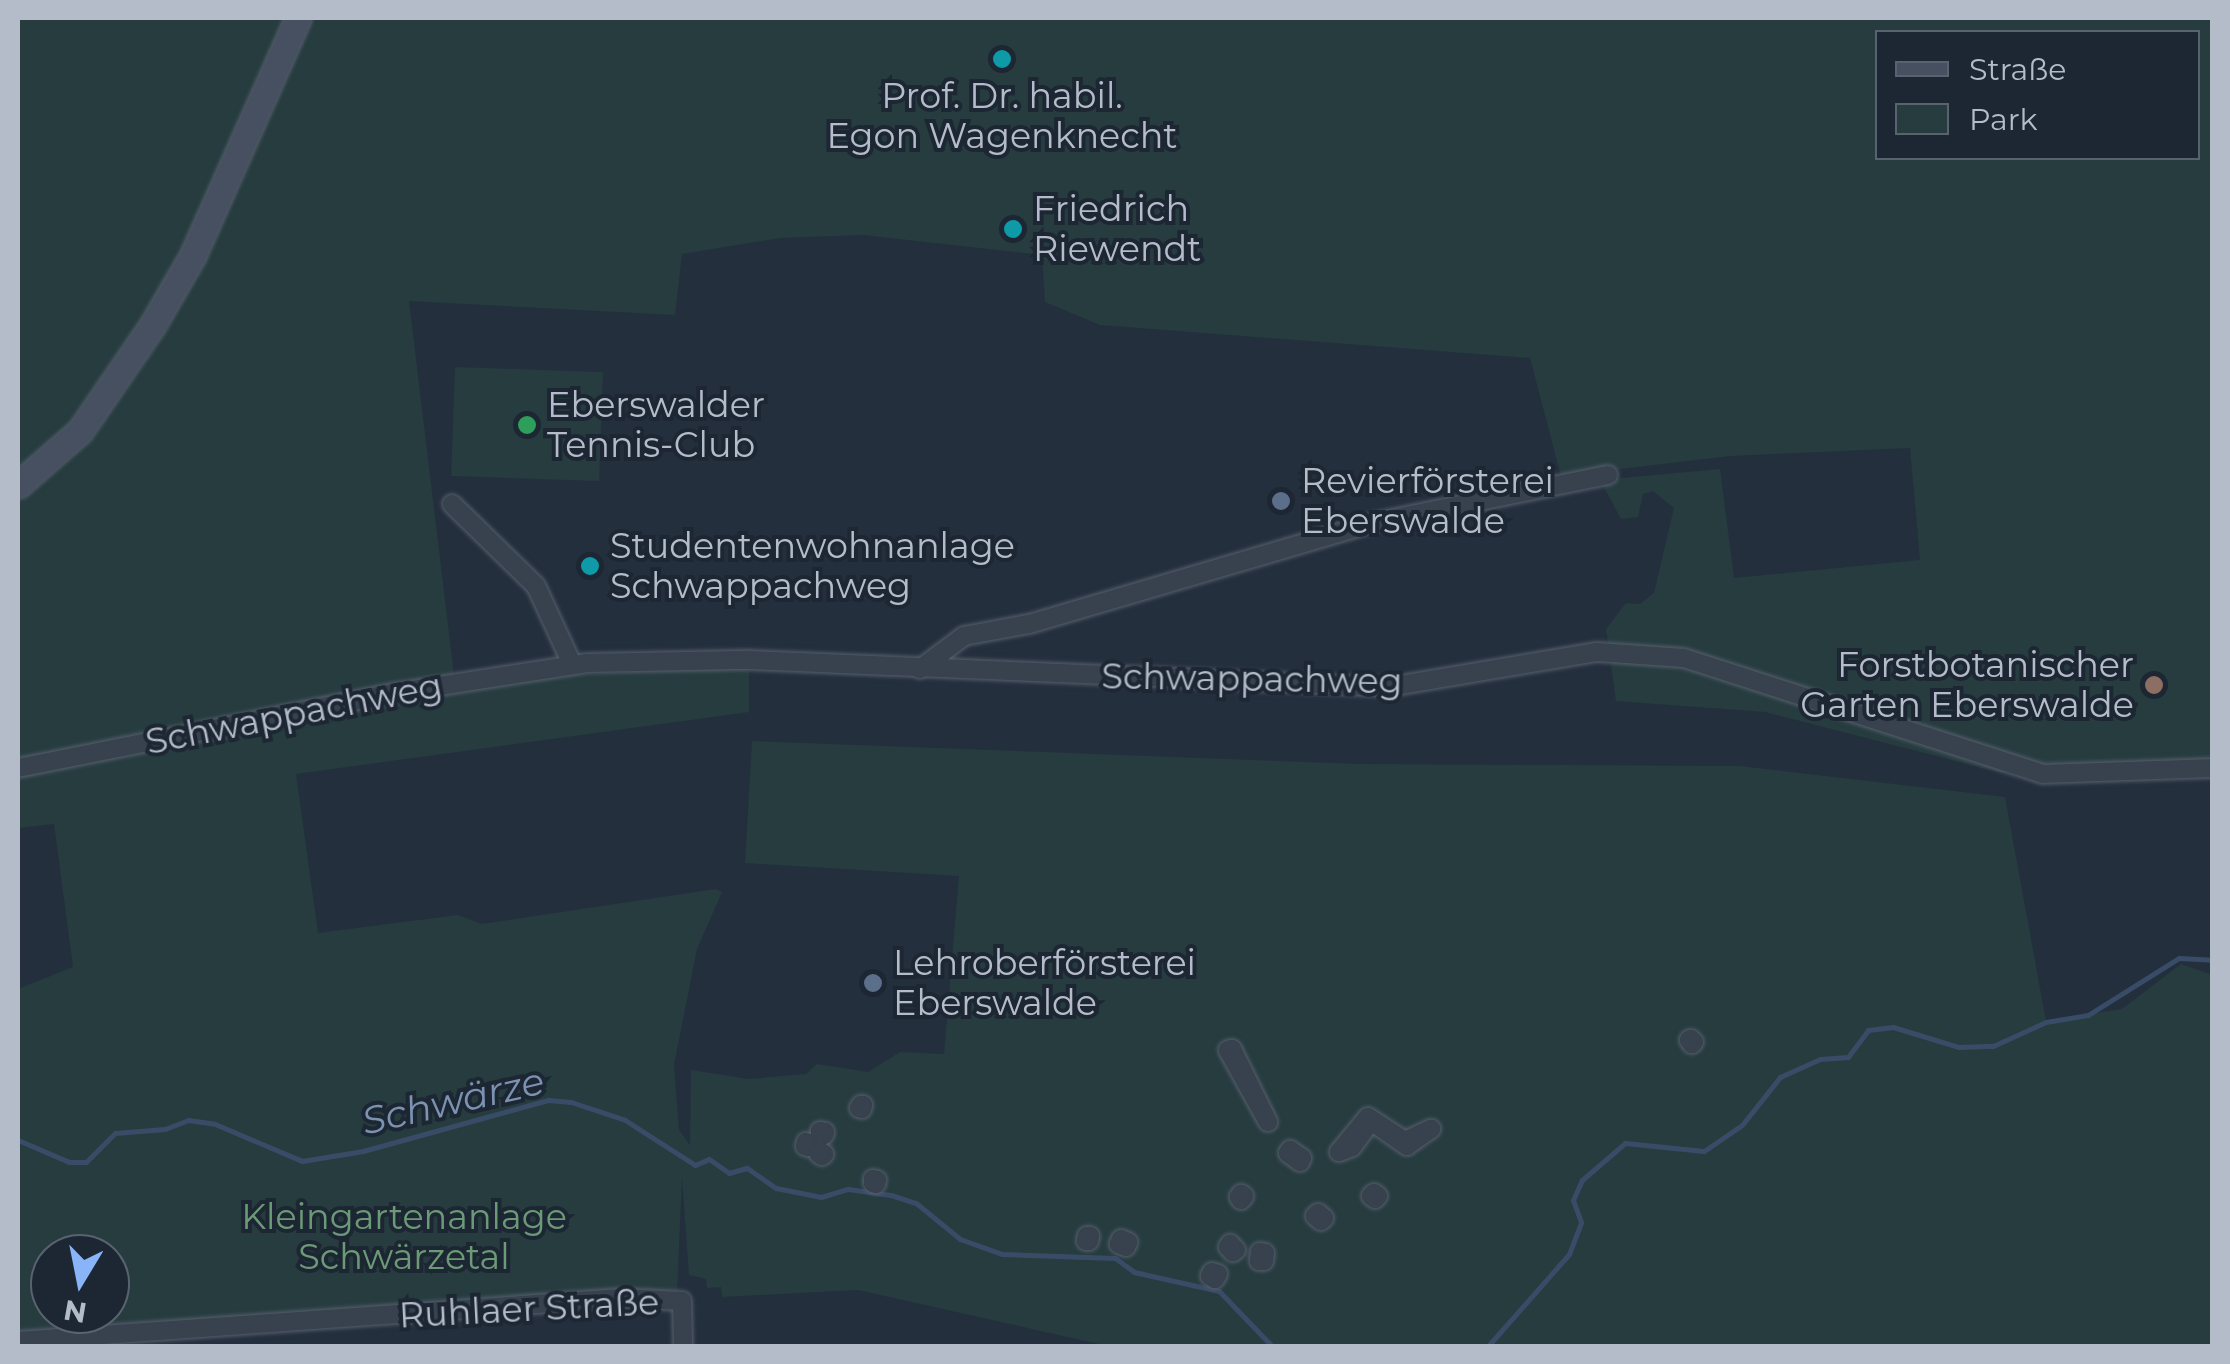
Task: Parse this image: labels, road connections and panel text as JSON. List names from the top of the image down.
{
  "streets": {
    "street": ["Schwappachweg", "Ruhlaer Straße"]
  },
  "water": ["Schwärze"],
  "parks": ["Kleingartenanlage Schwärzetal"],
  "places": [
    "Prof. Dr. habil. Egon Wagenknecht",
    "Friedrich Riewendt",
    "Eberswalder Tennis-Club",
    "Revierförsterei Eberswalde",
    "Studentenwohnanlage Schwappachweg",
    "Forstbotanischer Garten Eberswalde",
    "Lehroberförsterei Eberswalde"
  ],
  "legend": ["Straße", "Park"],
  "north": "bottom"
}
